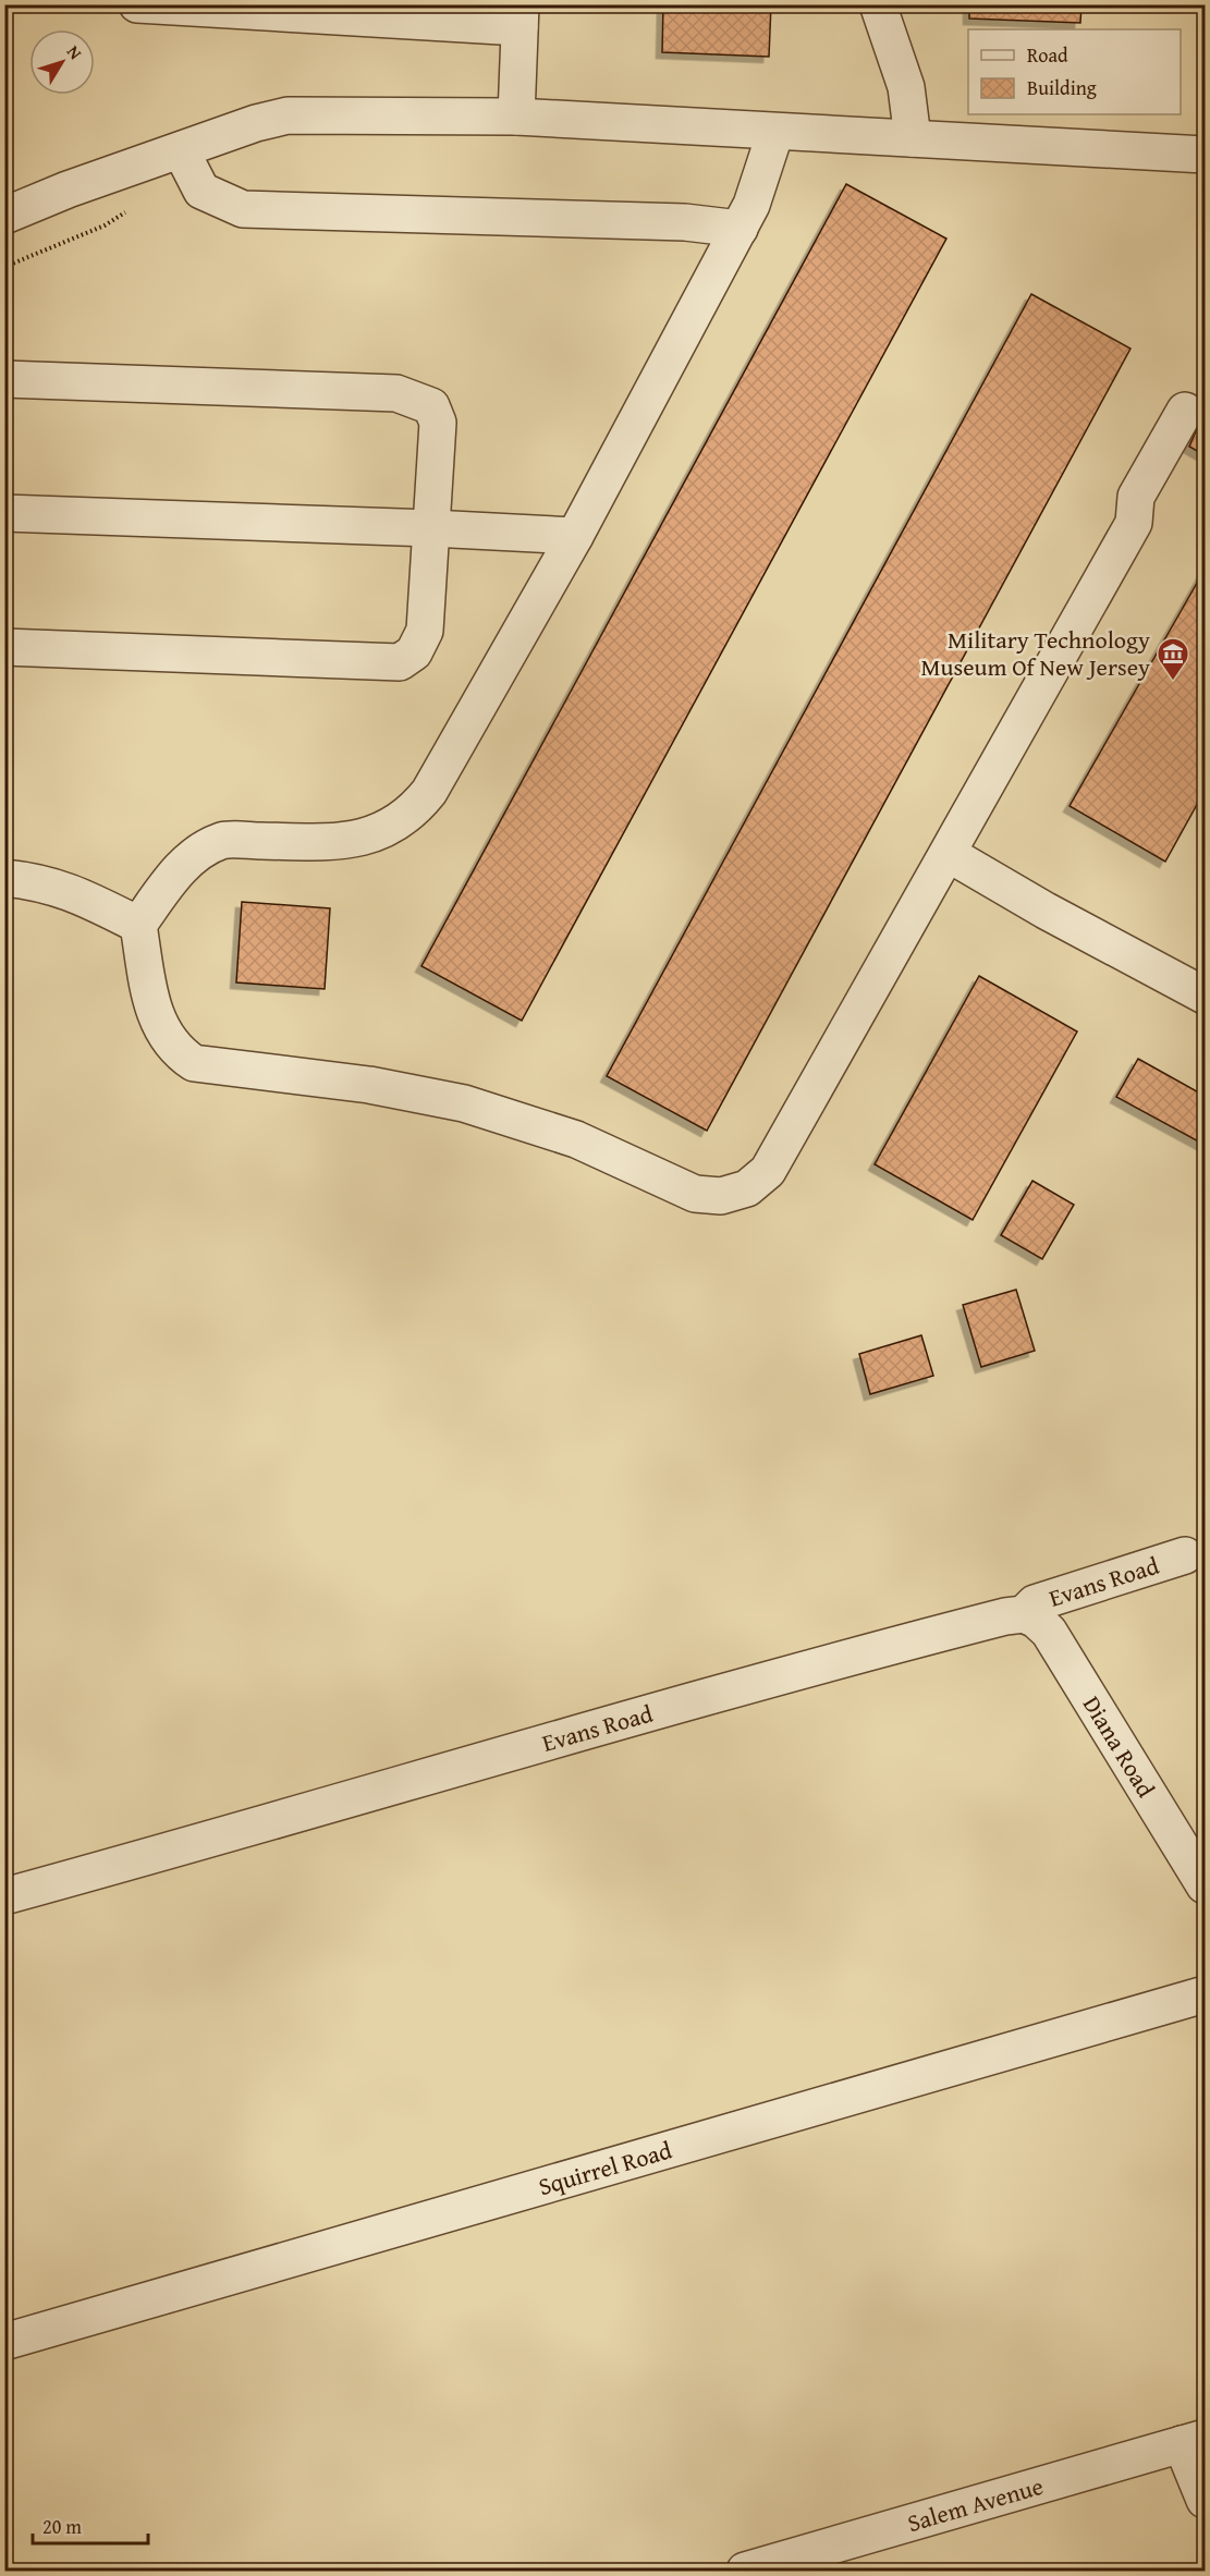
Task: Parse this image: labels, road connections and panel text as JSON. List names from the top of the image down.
{
  "streets": {
    "street": [
      "Evans Road",
      "Diana Road",
      "Squirrel Road",
      "Salem Avenue"
    ]
  },
  "crossings": [
    ["Evans Road", "Diana Road"]
  ],
  "places": {
    "museum": ["Military Technology Museum Of New Jersey"]
  },
  "legend": ["Road", "Building"],
  "scale_bar": "20 m",
  "north": "top right"
}
